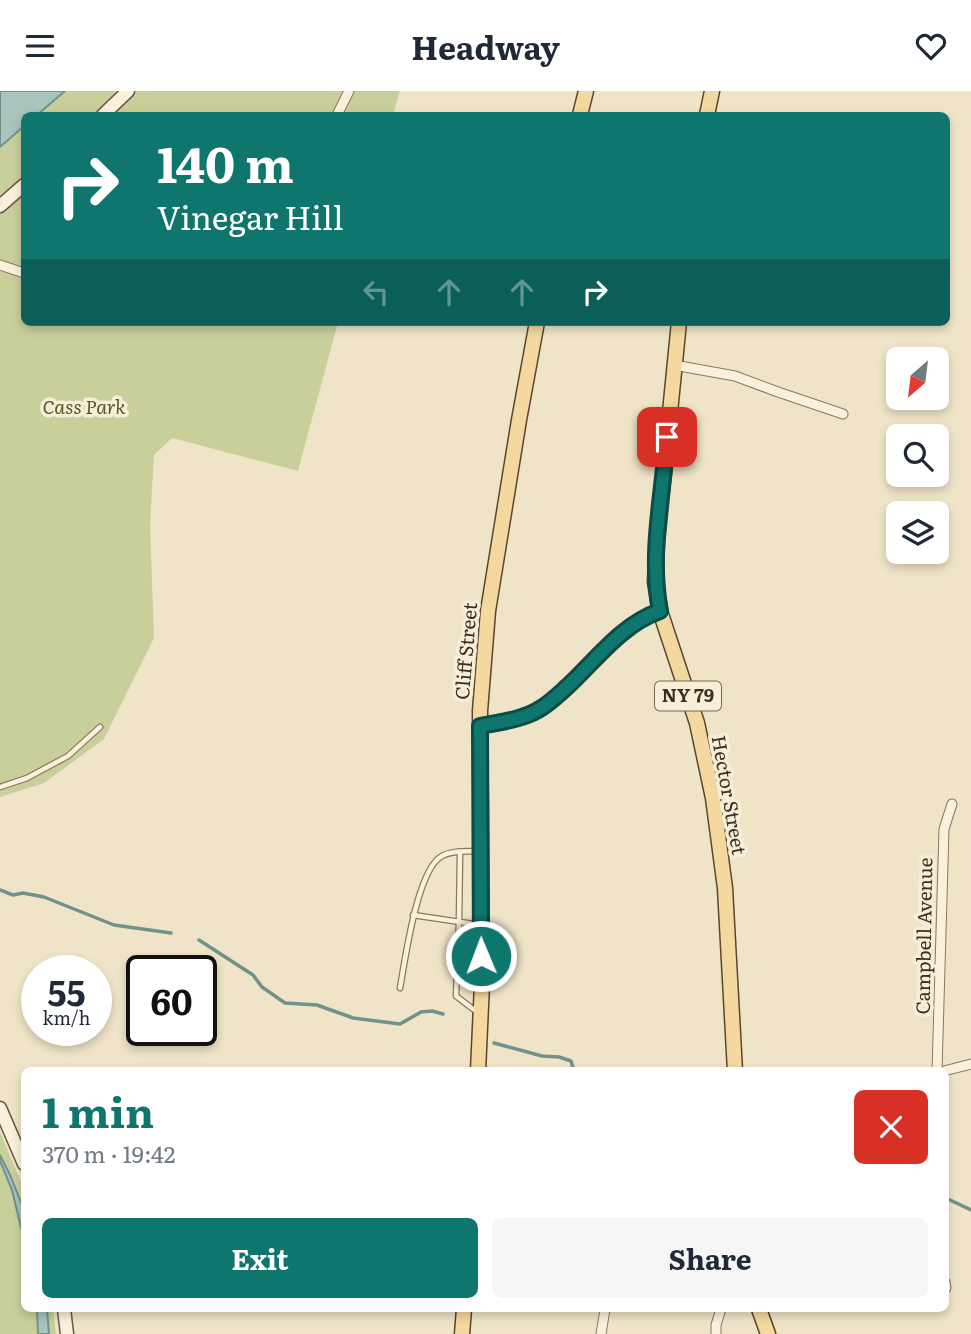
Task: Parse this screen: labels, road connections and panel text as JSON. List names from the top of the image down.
{
  "streets": {
    "main road": ["Cliff Street", "NY 79", "Hector Street"],
    "street": ["Campbell Avenue"]
  },
  "parks": ["Cass Park"],
  "north": "bottom left",
  "page": {
    "header": "Headway",
    "turn": ["140 m", "Vinegar Hill"],
    "speed": "55 km/h",
    "limit": "60",
    "heading": ["1 min", "370 m · 19:42"],
    "buttons": ["Exit", "Share"]
  }
}
